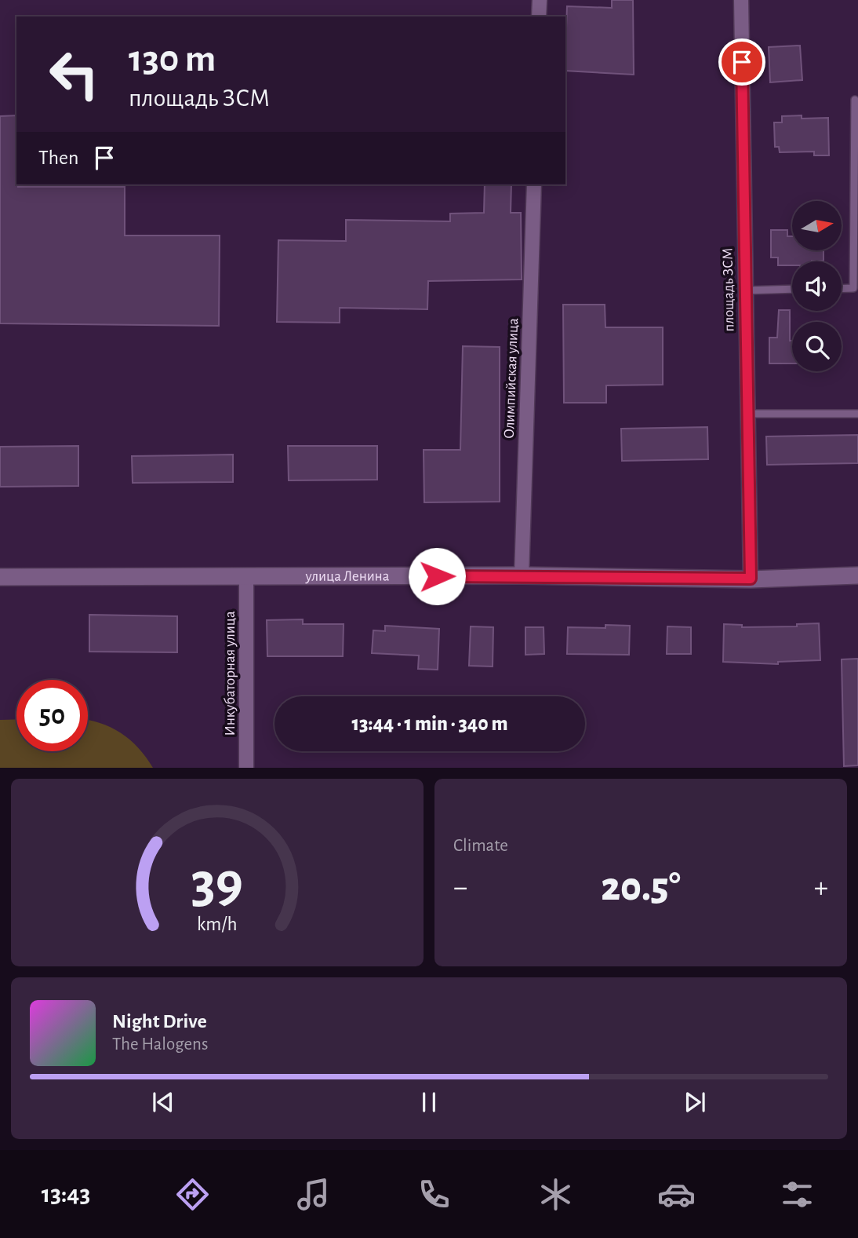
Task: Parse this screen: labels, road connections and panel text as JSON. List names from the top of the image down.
{
  "streets": {
    "main road": ["улица Ленина"],
    "street": ["площадь ЗСМ", "Олимпийская улица", "Инкубаторная улица"]
  },
  "crossings": [
    ["площадь ЗСМ", "улица Ленина"],
    ["Олимпийская улица", "улица Ленина"],
    ["улица Ленина", "Инкубаторная улица"]
  ],
  "north": "right",
  "page": {
    "turn": ["130 m", "площадь ЗСМ"],
    "then": "Then",
    "limit": "50",
    "trip": "13:44 · 1 min · 340 m",
    "tile": "Climate",
    "heat": ["−", "20.5°", "+"],
    "song": ["Night Drive", "The Halogens"],
    "tabs": "13:43",
    "gauge": ["39", "km/h"]
  }
}
